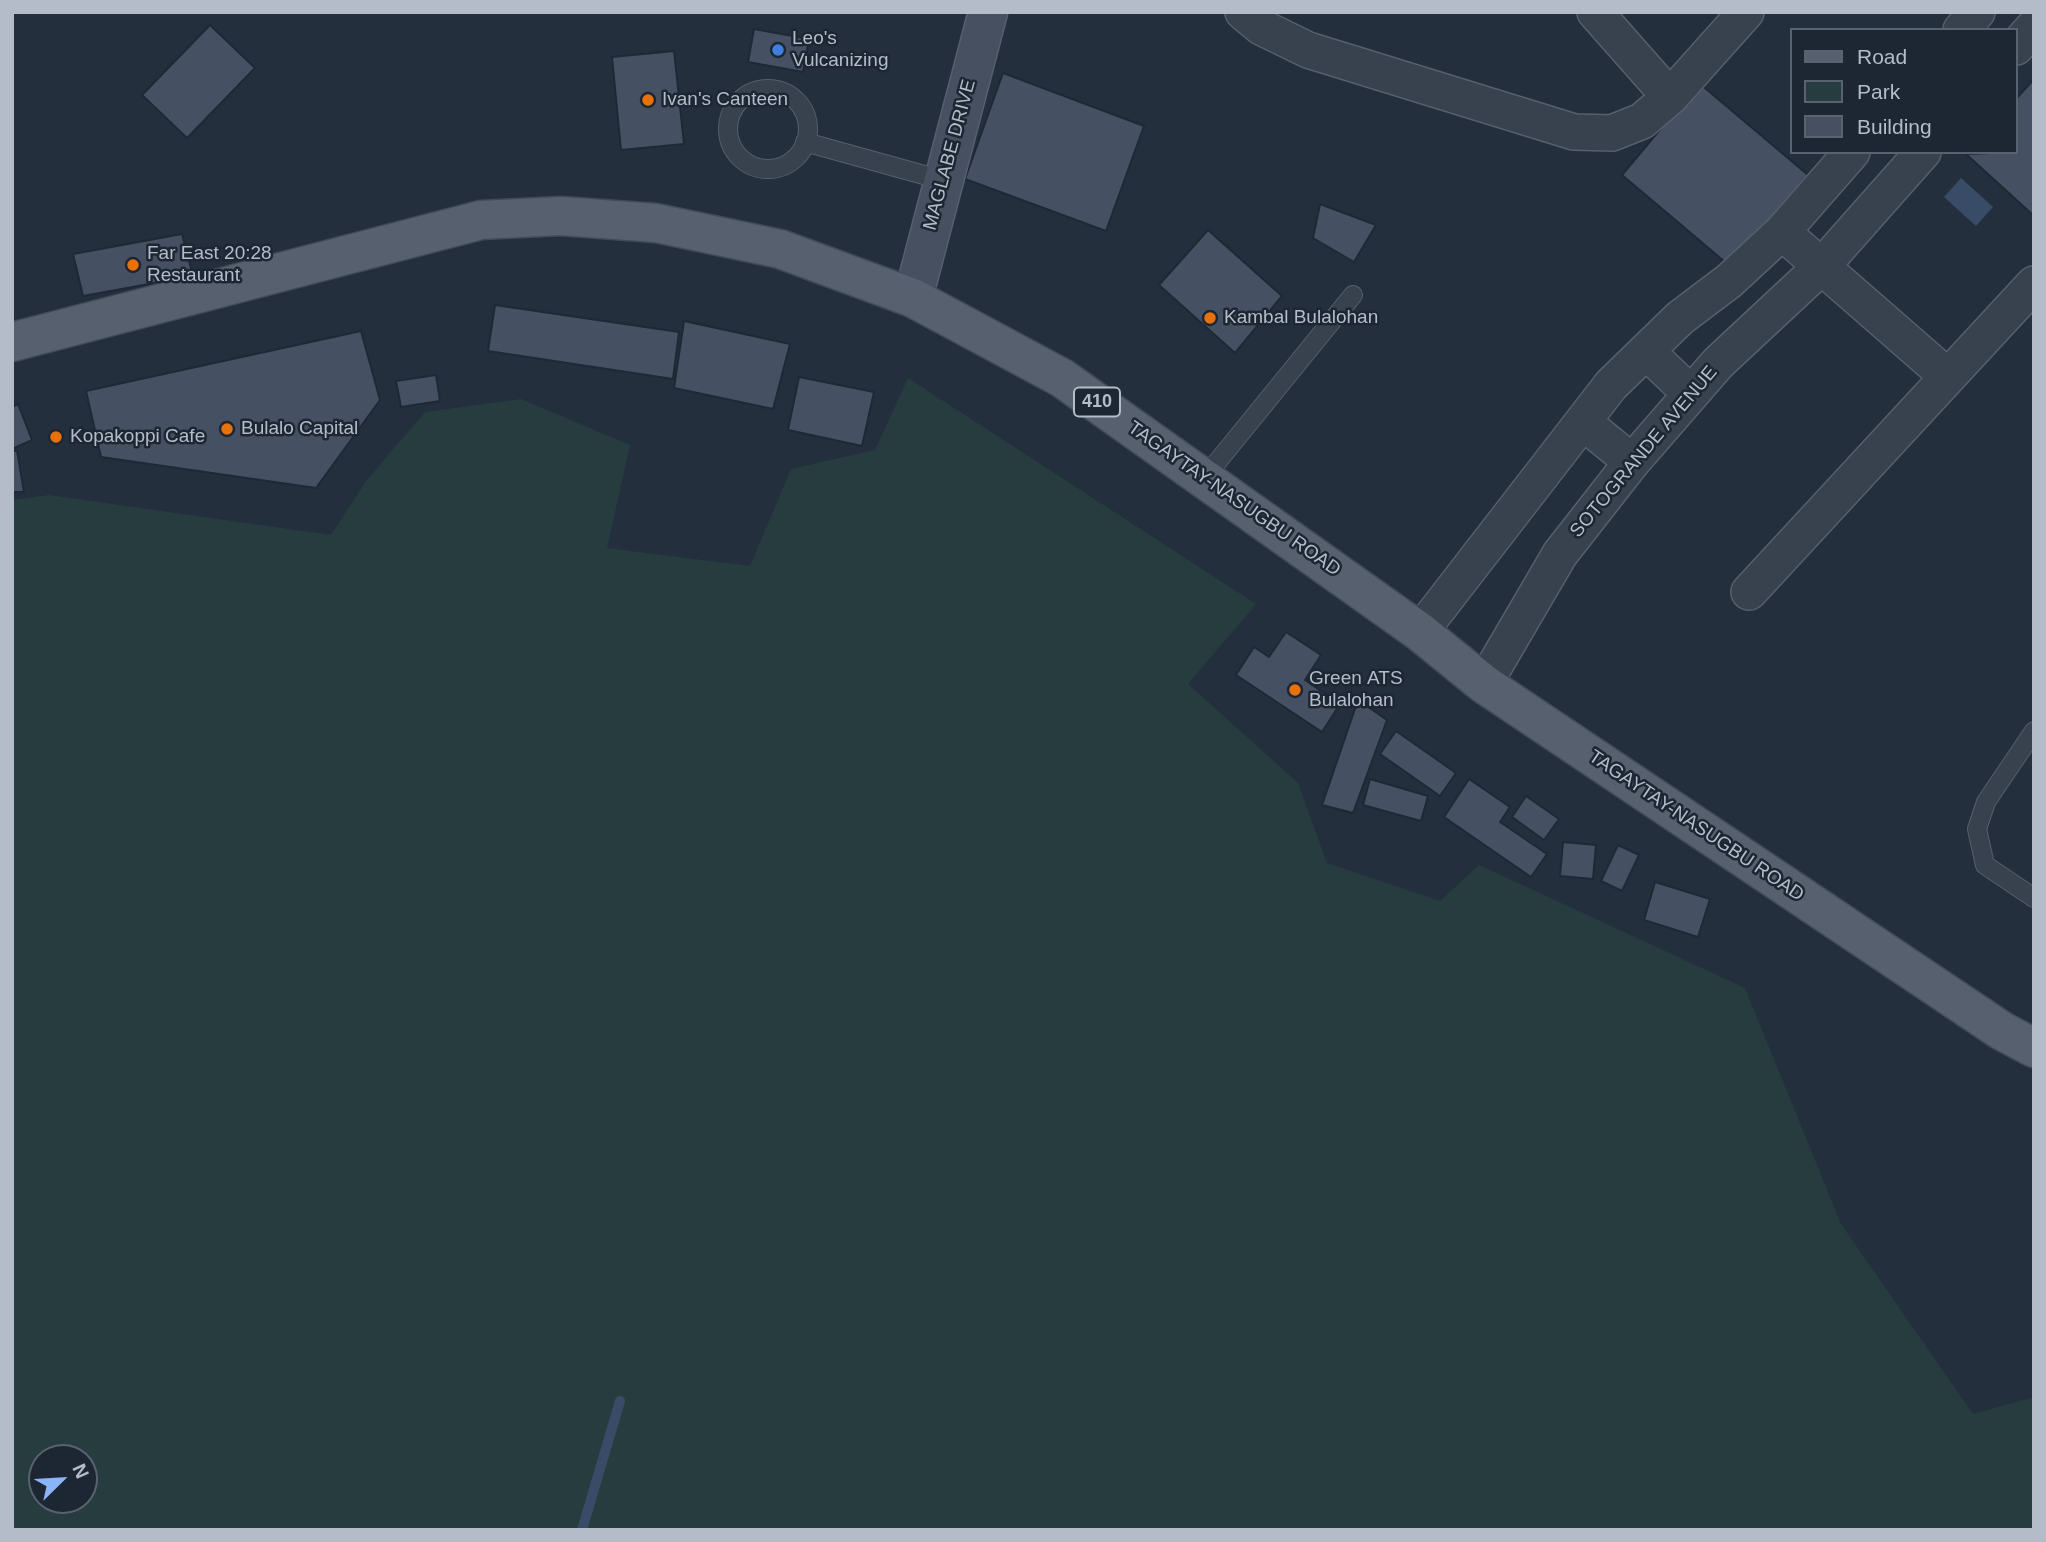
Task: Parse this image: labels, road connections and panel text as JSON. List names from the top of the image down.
{
  "streets": {
    "main road": ["MAGLABE DRIVE", "410", "TAGAYTAY-NASUGBU ROAD"],
    "street": ["SOTOGRANDE AVENUE"]
  },
  "crossings": [
    ["MAGLABE DRIVE", "TAGAYTAY-NASUGBU ROAD"],
    ["SOTOGRANDE AVENUE", "TAGAYTAY-NASUGBU ROAD"]
  ],
  "places": [
    "Leo's Vulcanizing",
    "Ivan's Canteen",
    "Far East 20:28 Restaurant",
    "Kambal Bulalohan",
    "Bulalo Capital",
    "Kopakoppi Cafe",
    "Green ATS Bulalohan"
  ],
  "legend": ["Road", "Park", "Building"],
  "north": "top right"
}
